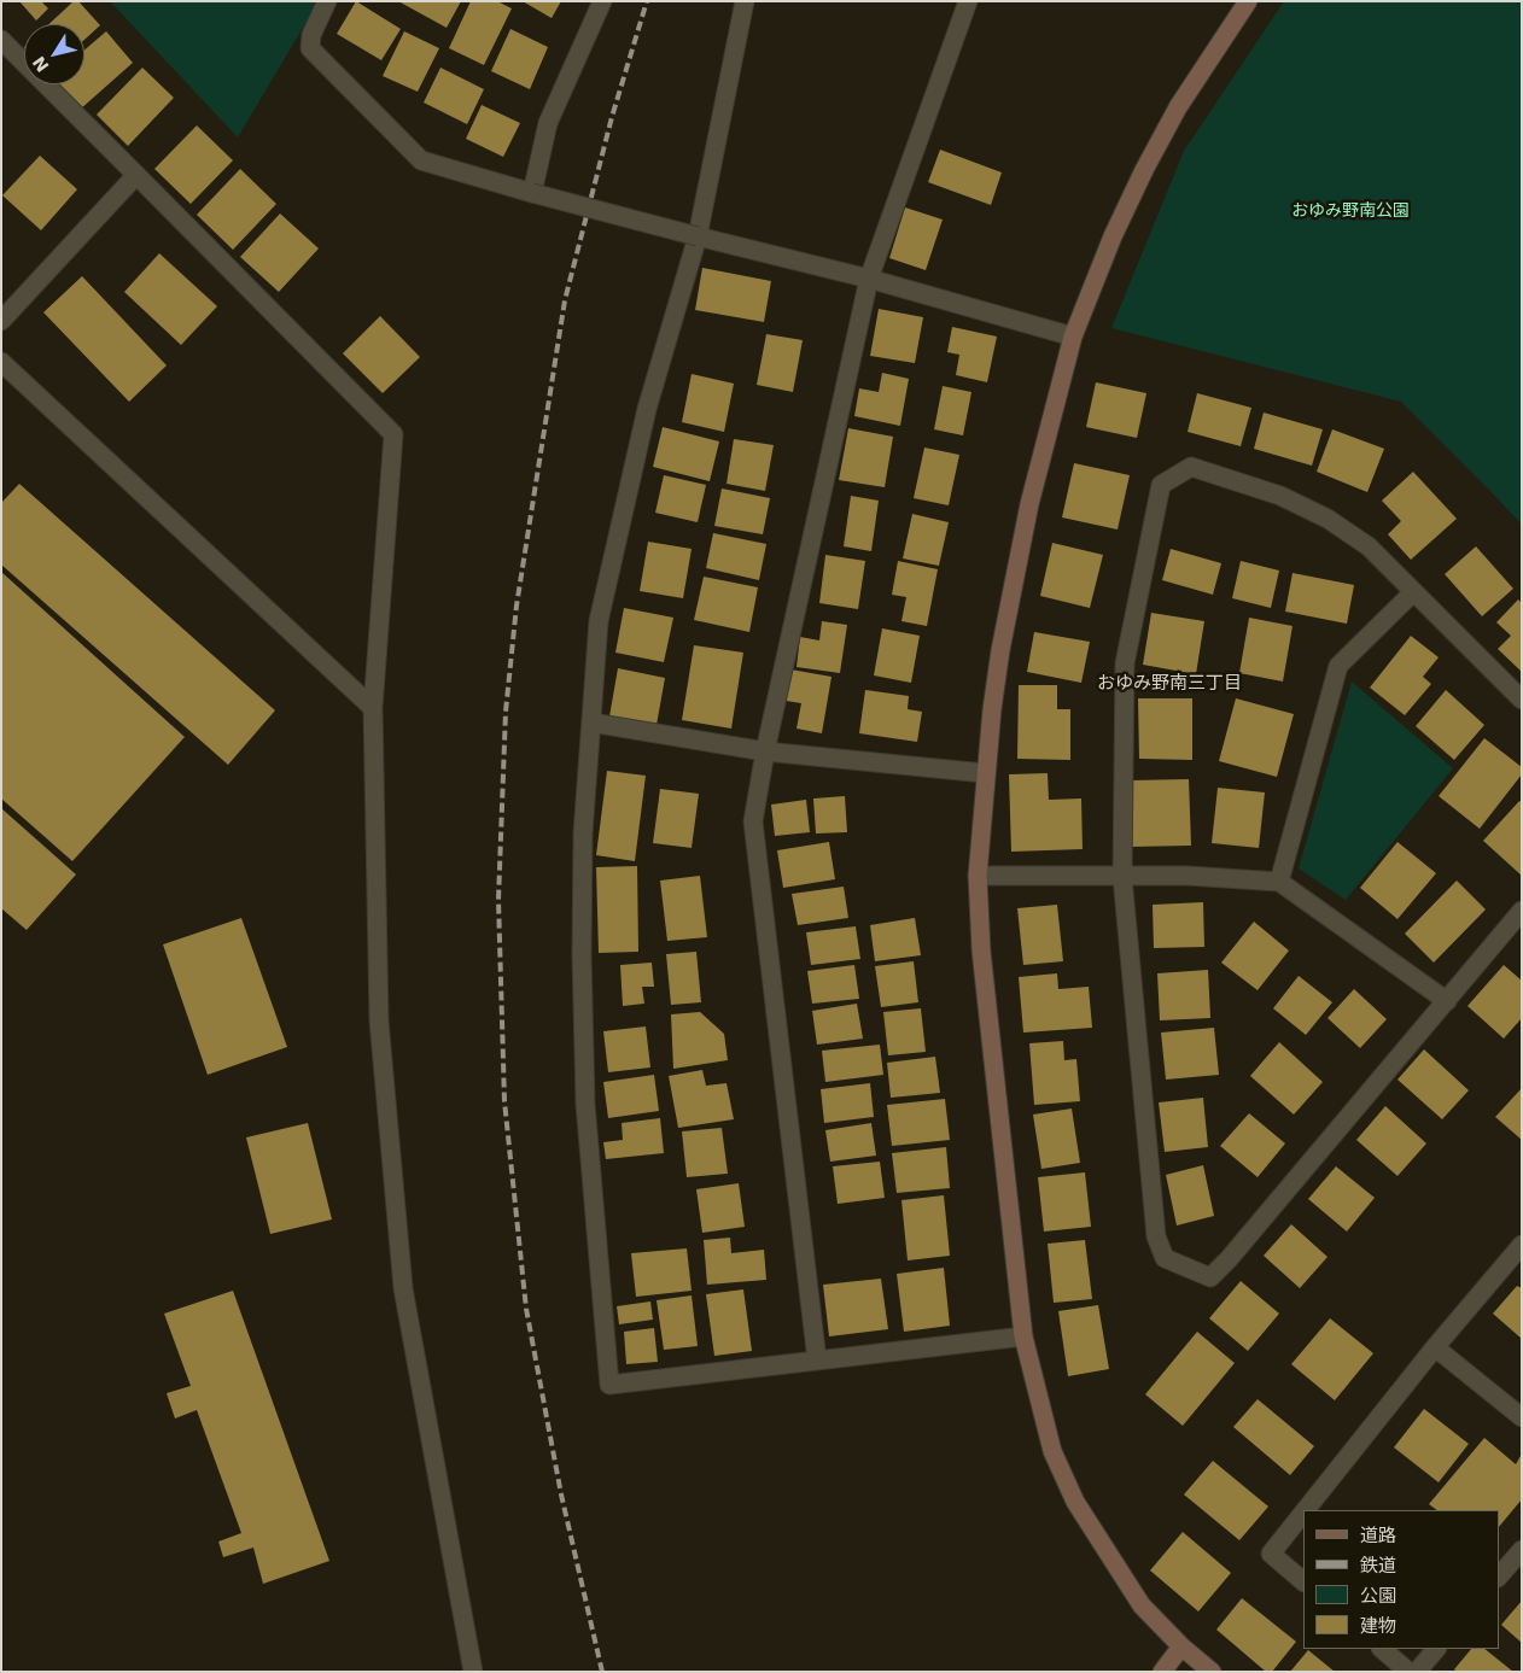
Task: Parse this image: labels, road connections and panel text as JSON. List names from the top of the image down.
{
  "districts": ["おゆみ野南三丁目"],
  "parks": ["おゆみ野南公園"],
  "legend": [
    "道路",
    "鉄道",
    "公園",
    "建物"
  ],
  "north": "bottom left"
}
